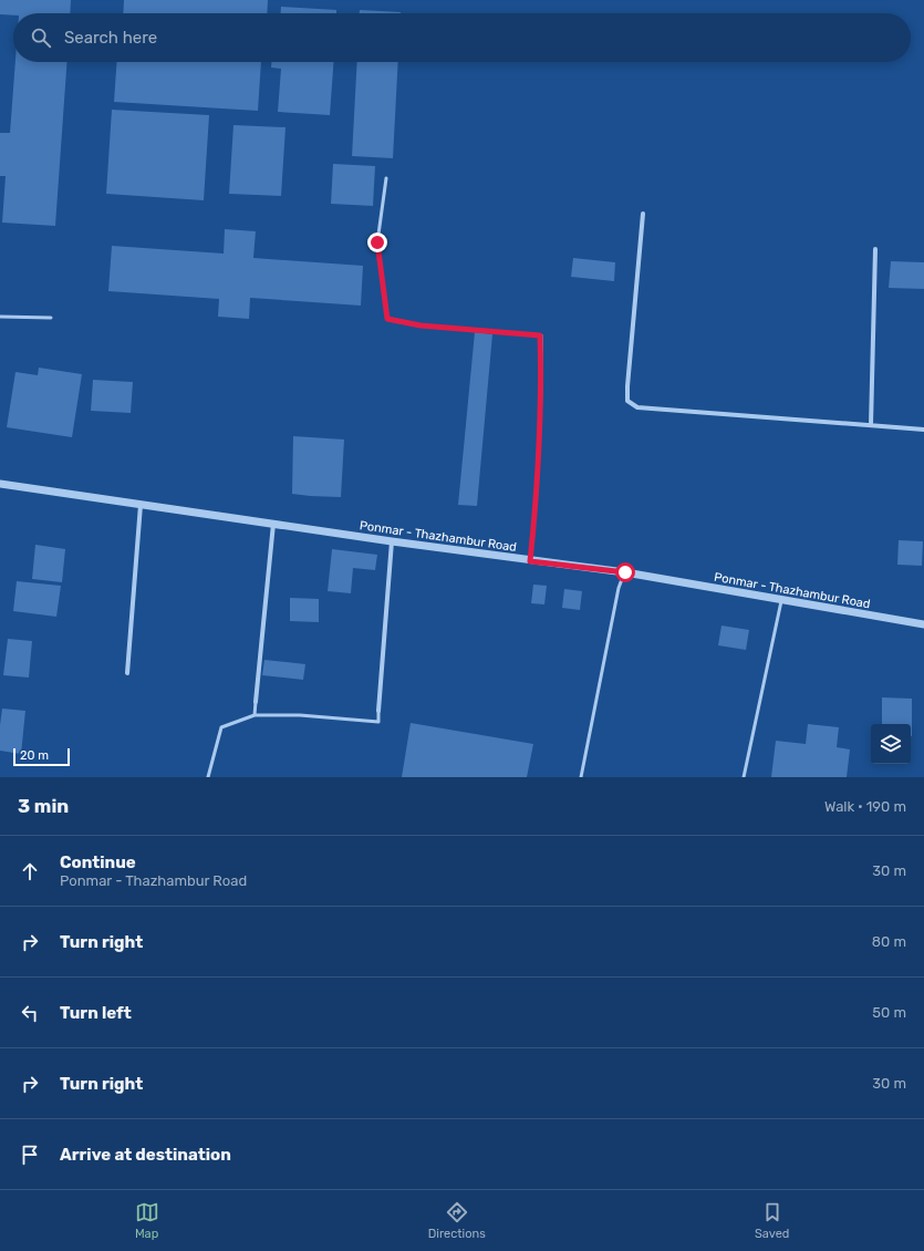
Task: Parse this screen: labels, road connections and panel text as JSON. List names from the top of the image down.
{
  "streets": {
    "street": ["Ponmar - Thazhambur Road"]
  },
  "scale_bar": "20 m",
  "page": {
    "search": "Search here",
    "scale": "20 m",
    "heading": ["3 min", "Walk · 190 m"],
    "list": [
      ["Continue", "Ponmar - Thazhambur Road", "30 m"],
      ["Turn right", "80 m"],
      ["Turn left", "50 m"],
      ["Turn right", "30 m"],
      "Arrive at destination"
    ],
    "nav": ["Map", "Directions", "Saved"]
  }
}
